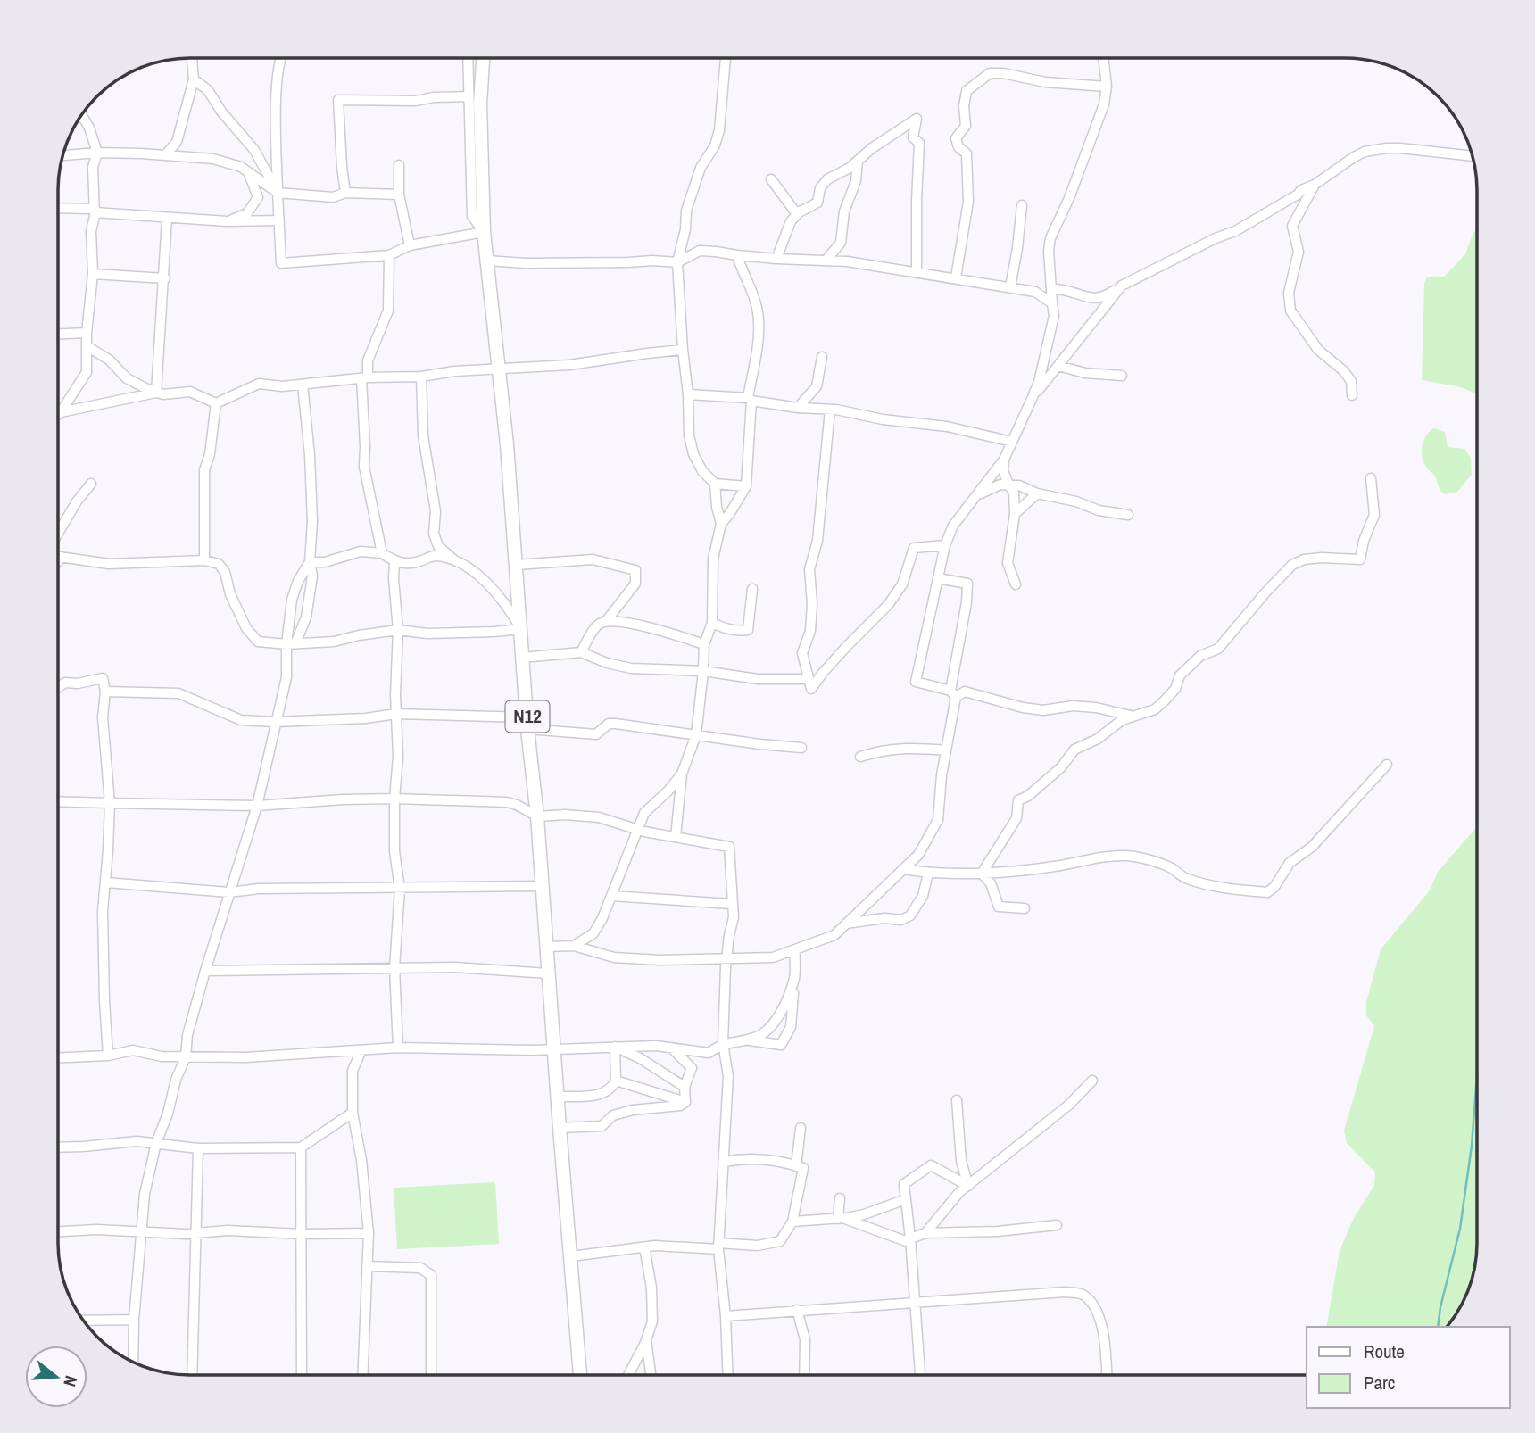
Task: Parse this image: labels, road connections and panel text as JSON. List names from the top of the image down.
{
  "streets": {
    "main road": ["N12"]
  },
  "legend": ["Route", "Parc"],
  "north": "right"
}
